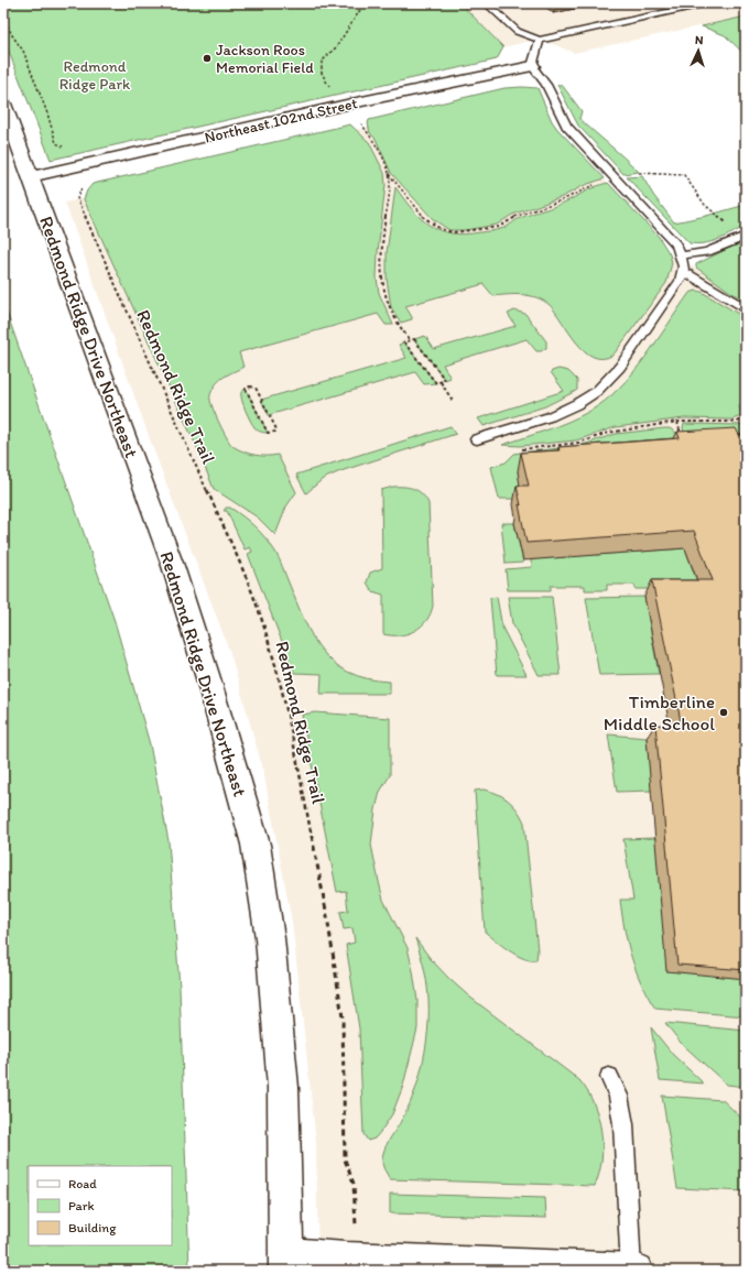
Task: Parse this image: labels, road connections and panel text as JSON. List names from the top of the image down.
{
  "streets": {
    "street": ["Northeast 102nd Street", "Redmond Ridge Drive Northeast"],
    "path": ["Redmond Ridge Trail"]
  },
  "crossings": [
    ["Northeast 102nd Street", "Redmond Ridge Drive Northeast"]
  ],
  "parks": ["Redmond Ridge Park"],
  "places": ["Jackson Roos Memorial Field", "Timberline Middle School"],
  "legend": ["Road", "Park", "Building"],
  "north": "top"
}
